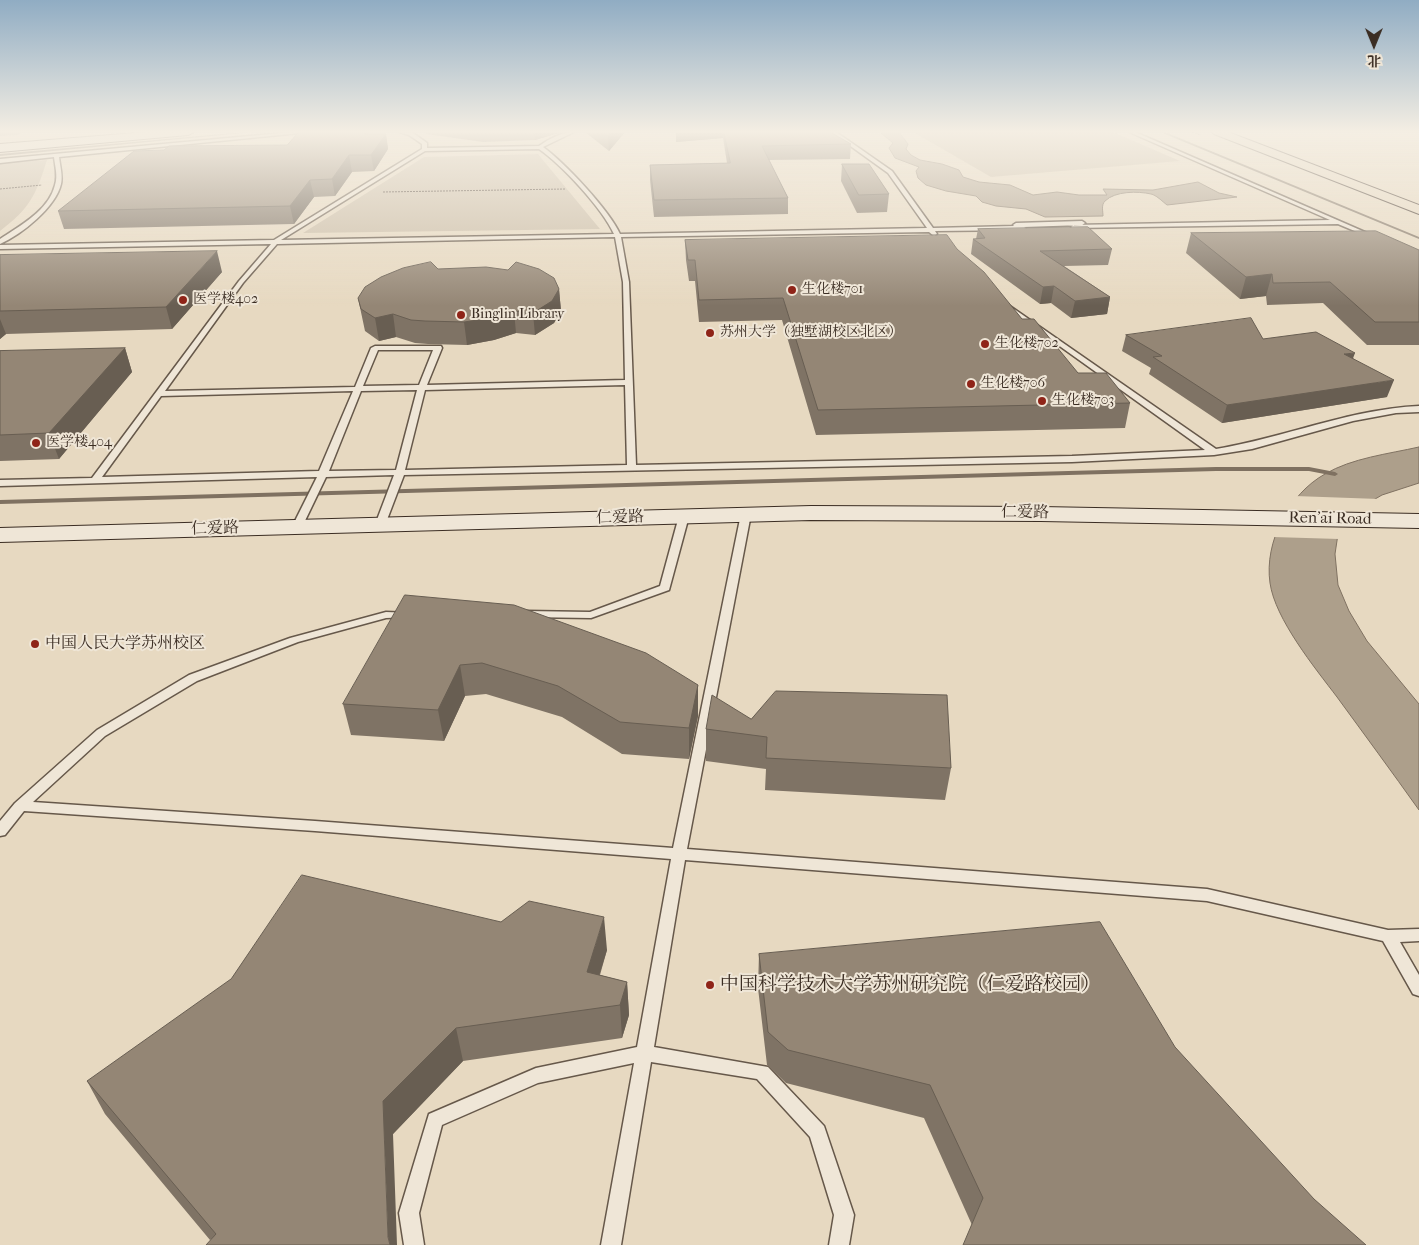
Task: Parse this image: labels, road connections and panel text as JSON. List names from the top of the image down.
{
  "streets": {
    "main road": ["仁爱路", "Ren'ai Road"]
  },
  "crossings": [
    ["仁爱路", "Ren'ai Road"]
  ],
  "places": [
    "生化楼701",
    "医学楼402",
    "Binglin Library",
    "苏州大学（独墅湖校区北区）",
    "生化楼702",
    "生化楼706",
    "生化楼703",
    "医学楼404",
    "中国人民大学苏州校区",
    "中国科学技术大学苏州研究院（仁爱路校园）"
  ],
  "north": "bottom"
}
